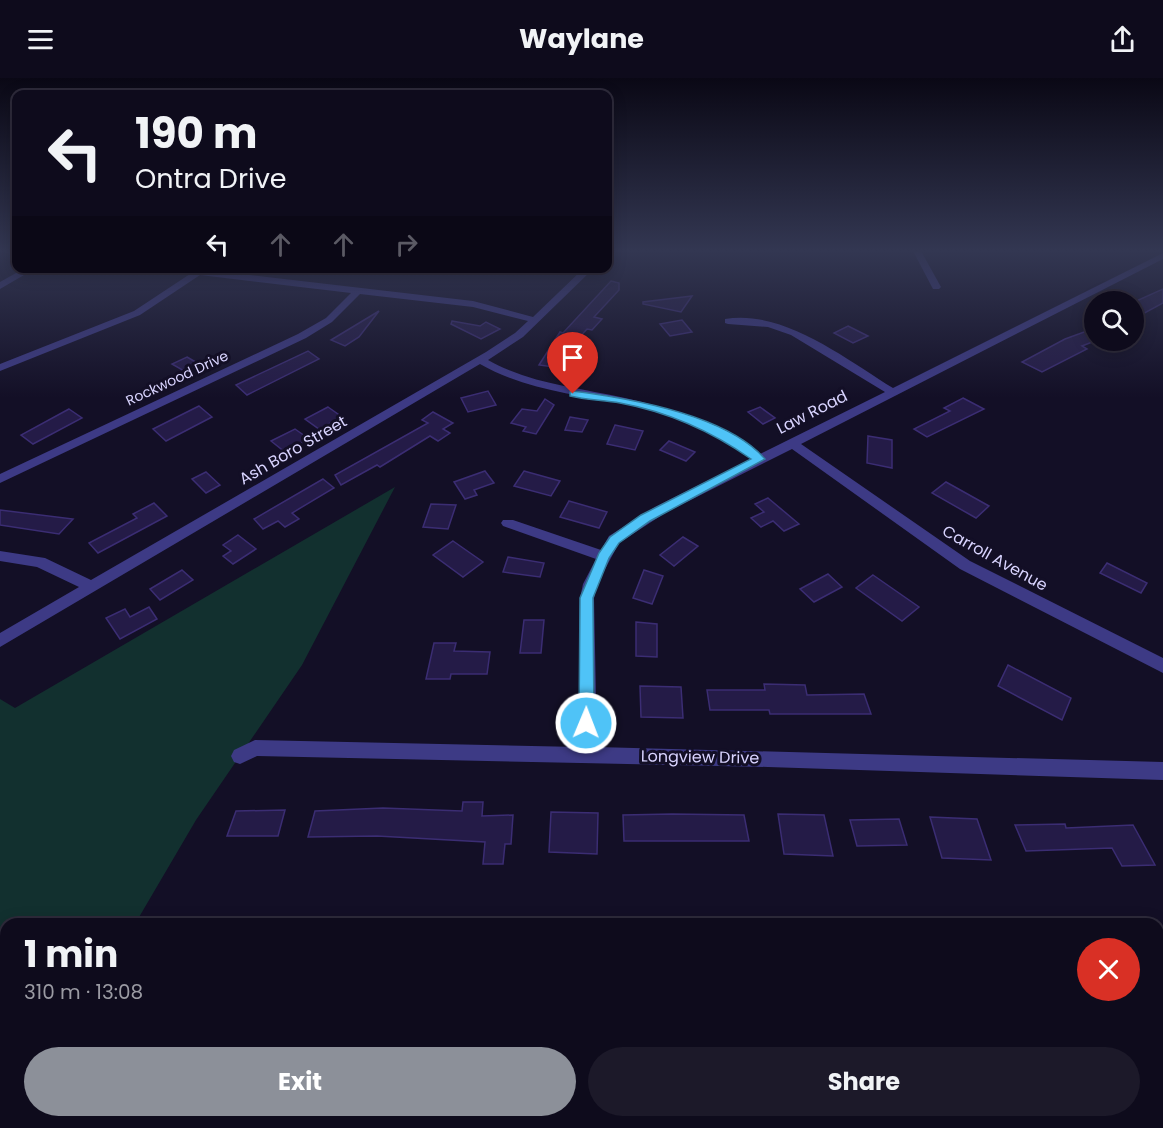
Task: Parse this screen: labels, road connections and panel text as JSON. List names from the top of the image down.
{
  "streets": {
    "street": [
      "Rockwood Drive",
      "Law Road",
      "Ash Boro Street",
      "Carroll Avenue",
      "Longview Drive"
    ]
  },
  "crossings": [
    ["Law Road", "Carroll Avenue"],
    ["Law Road", "Longview Drive"]
  ],
  "page": {
    "header": "Waylane",
    "turn": ["190 m", "Ontra Drive"],
    "heading": ["1 min", "310 m · 13:08"],
    "buttons": ["Exit", "Share"]
  }
}
